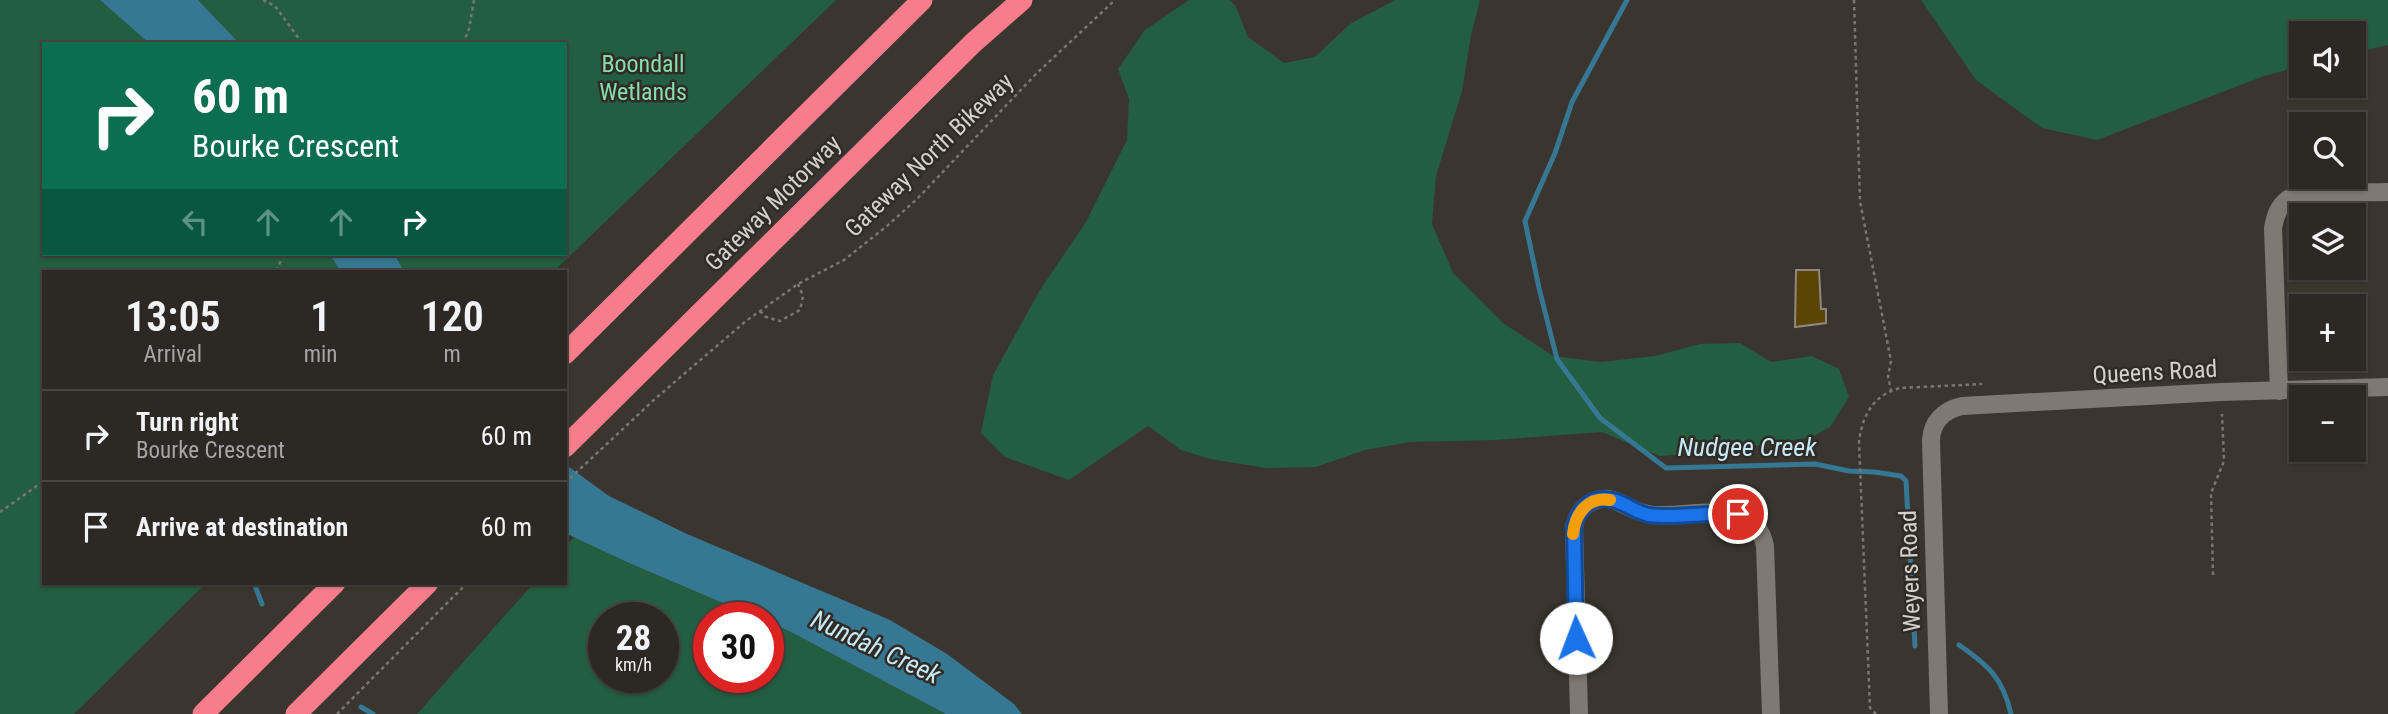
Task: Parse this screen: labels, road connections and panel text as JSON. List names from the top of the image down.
{
  "streets": {
    "highway": ["Gateway Motorway"],
    "street": ["Queens Road", "Weyers Road"],
    "path": ["Gateway North Bikeway"]
  },
  "crossings": [
    ["Queens Road", "Weyers Road"]
  ],
  "water": ["Nudgee Creek", "Nundah Creek"],
  "parks": ["Boondall Wetlands"],
  "page": {
    "map_buttons": ["+", "−"],
    "turn": ["60 m", "Bourke Crescent"],
    "eta": [
      "13:05",
      "Arrival",
      "1",
      "min",
      "120",
      "m"
    ],
    "list": [
      {
        "name": "Turn right",
        "note": "Bourke Crescent",
        "value": "60 m"
      },
      {
        "name": "Arrive at destination",
        "value": "60 m"
      }
    ],
    "speed": "28 km/h",
    "limit": "30"
  }
}
